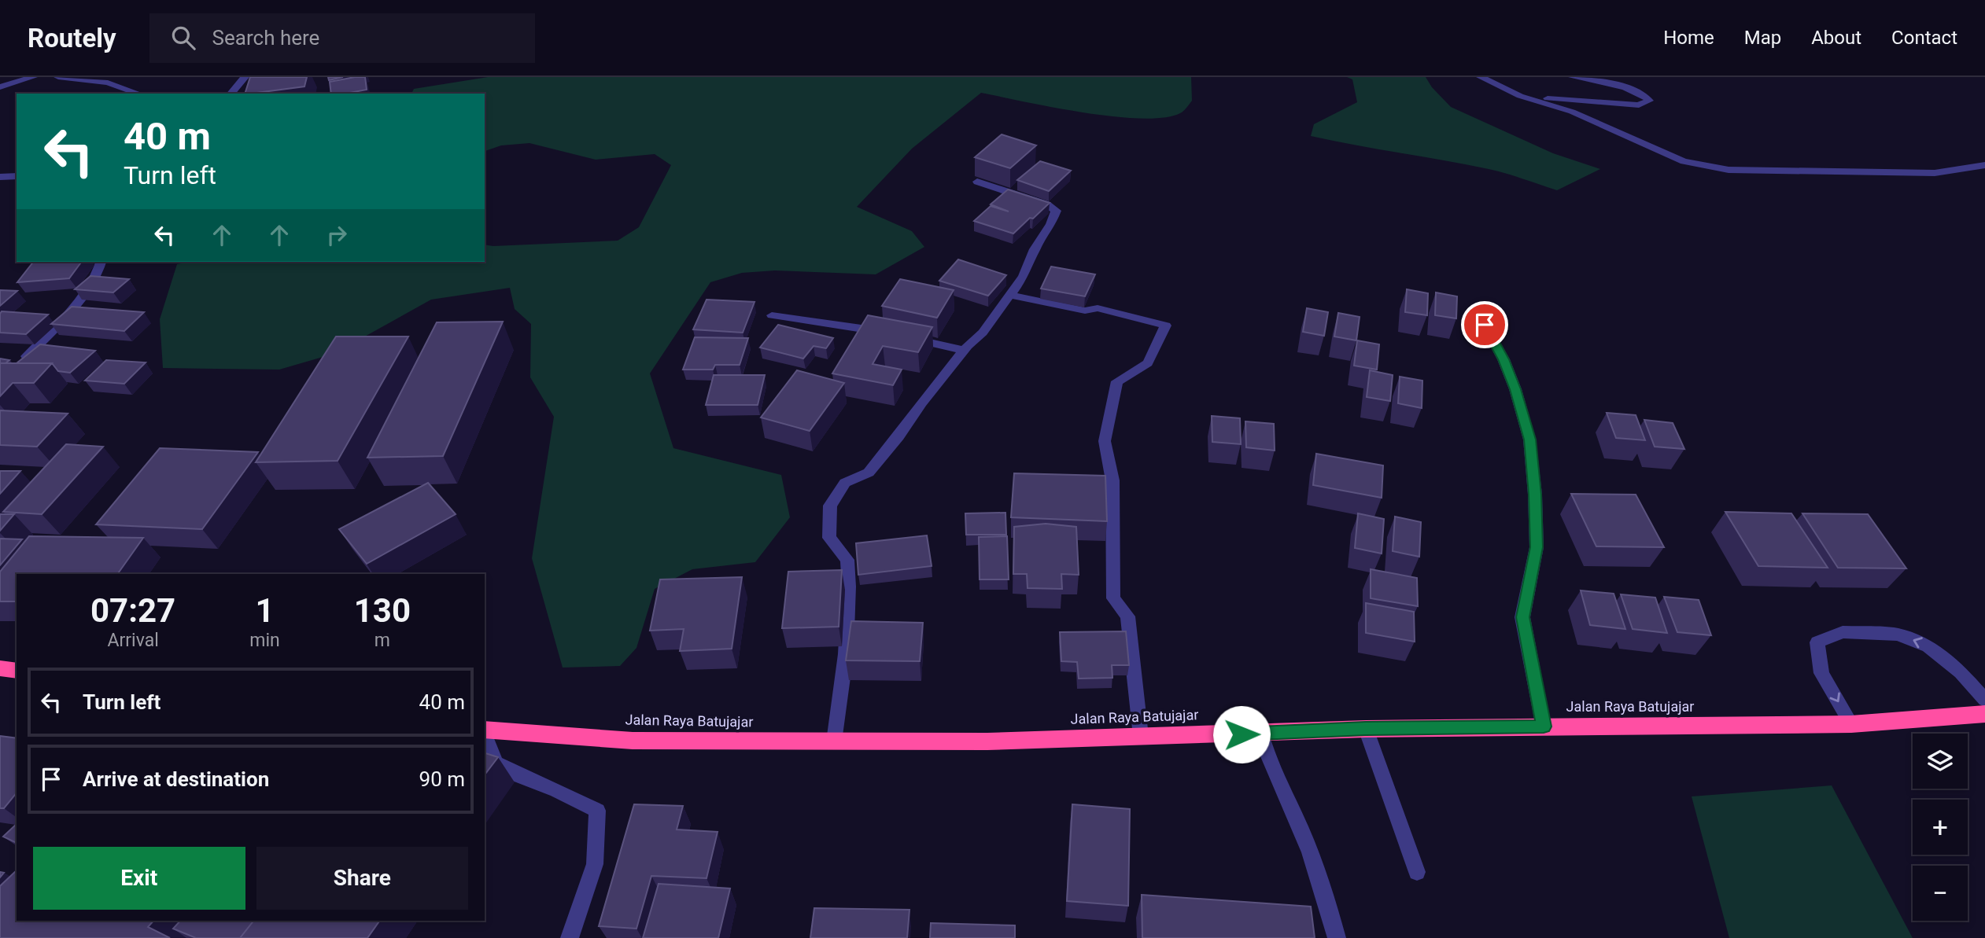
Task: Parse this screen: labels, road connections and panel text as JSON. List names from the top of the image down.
{
  "streets": {
    "highway": ["Jalan Raya Batujajar"]
  },
  "page": {
    "header": "Routely",
    "search": "Search here",
    "nav": [
      "Home",
      "Map",
      "About",
      "Contact"
    ],
    "turn": ["40 m", "Turn left"],
    "eta": [
      "07:27",
      "Arrival",
      "1",
      "min",
      "130",
      "m"
    ],
    "list": [
      {
        "name": "Turn left",
        "value": "40 m"
      },
      {
        "name": "Arrive at destination",
        "value": "90 m"
      }
    ],
    "map_buttons": ["+", "−"],
    "buttons": ["Exit", "Share"]
  }
}
